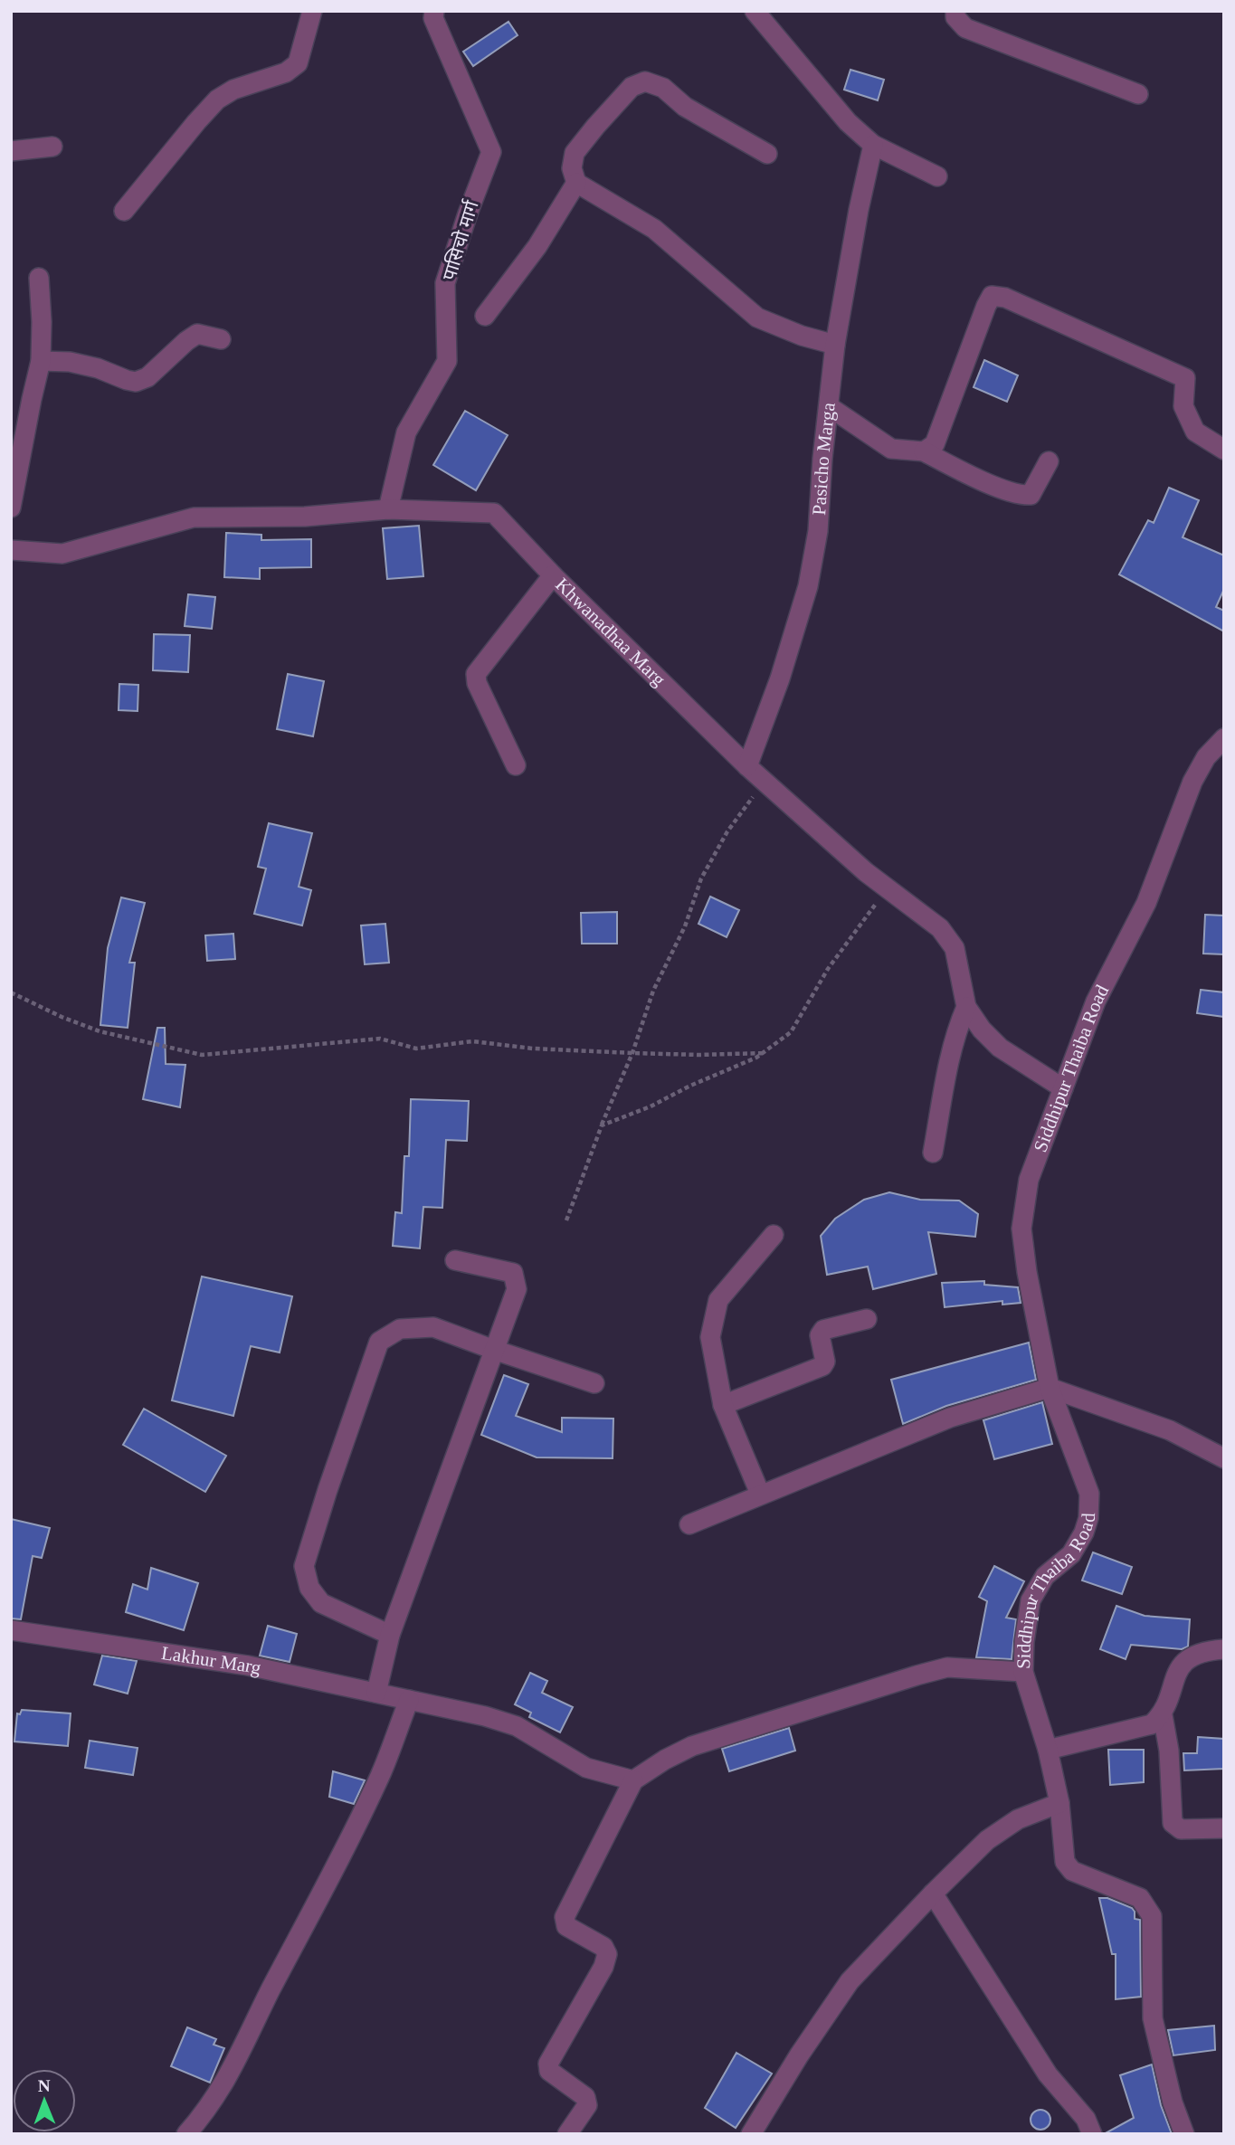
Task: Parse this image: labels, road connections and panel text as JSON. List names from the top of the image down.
{
  "streets": {
    "street": [
      "पासिचो मार्ग",
      "Pasicho Marga",
      "Khwanadhaa Marg",
      "Siddhipur Thaiba Road",
      "Lakhur Marg"
    ]
  },
  "crossings": [
    ["पासिचो मार्ग", "Khwanadhaa Marg"],
    ["Pasicho Marga", "Khwanadhaa Marg"],
    ["Khwanadhaa Marg", "Siddhipur Thaiba Road"]
  ],
  "north": "top"
}
